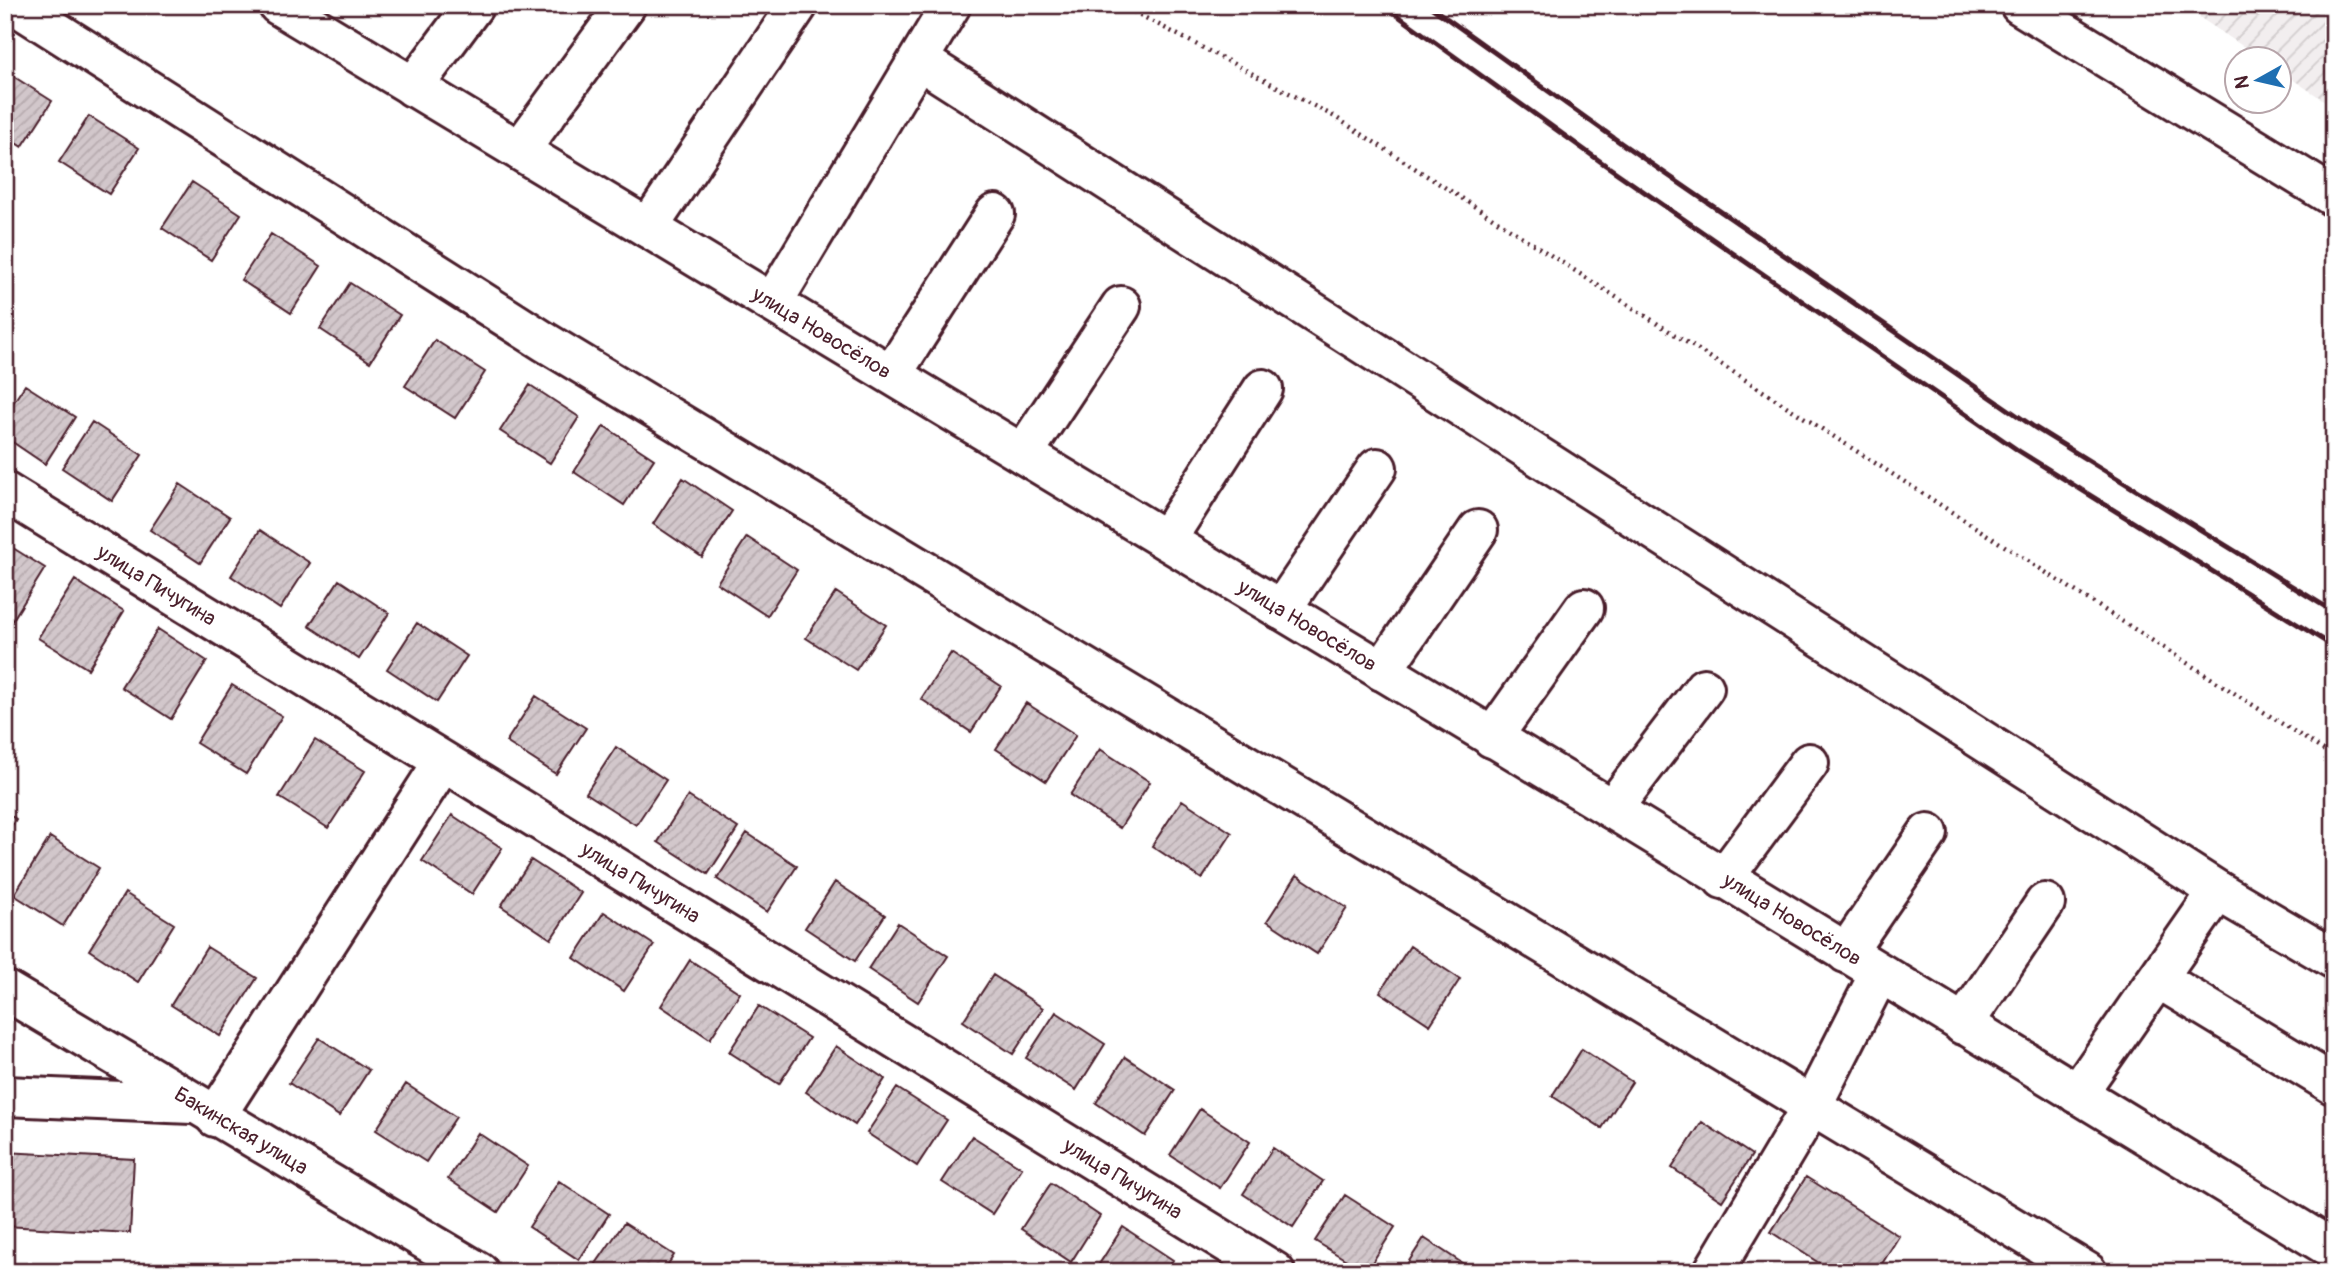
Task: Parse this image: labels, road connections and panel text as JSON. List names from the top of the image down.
{
  "streets": {
    "street": ["улица Новосёлов", "улица Пичугина", "Бакинская улица"]
  },
  "north": "left"
}
